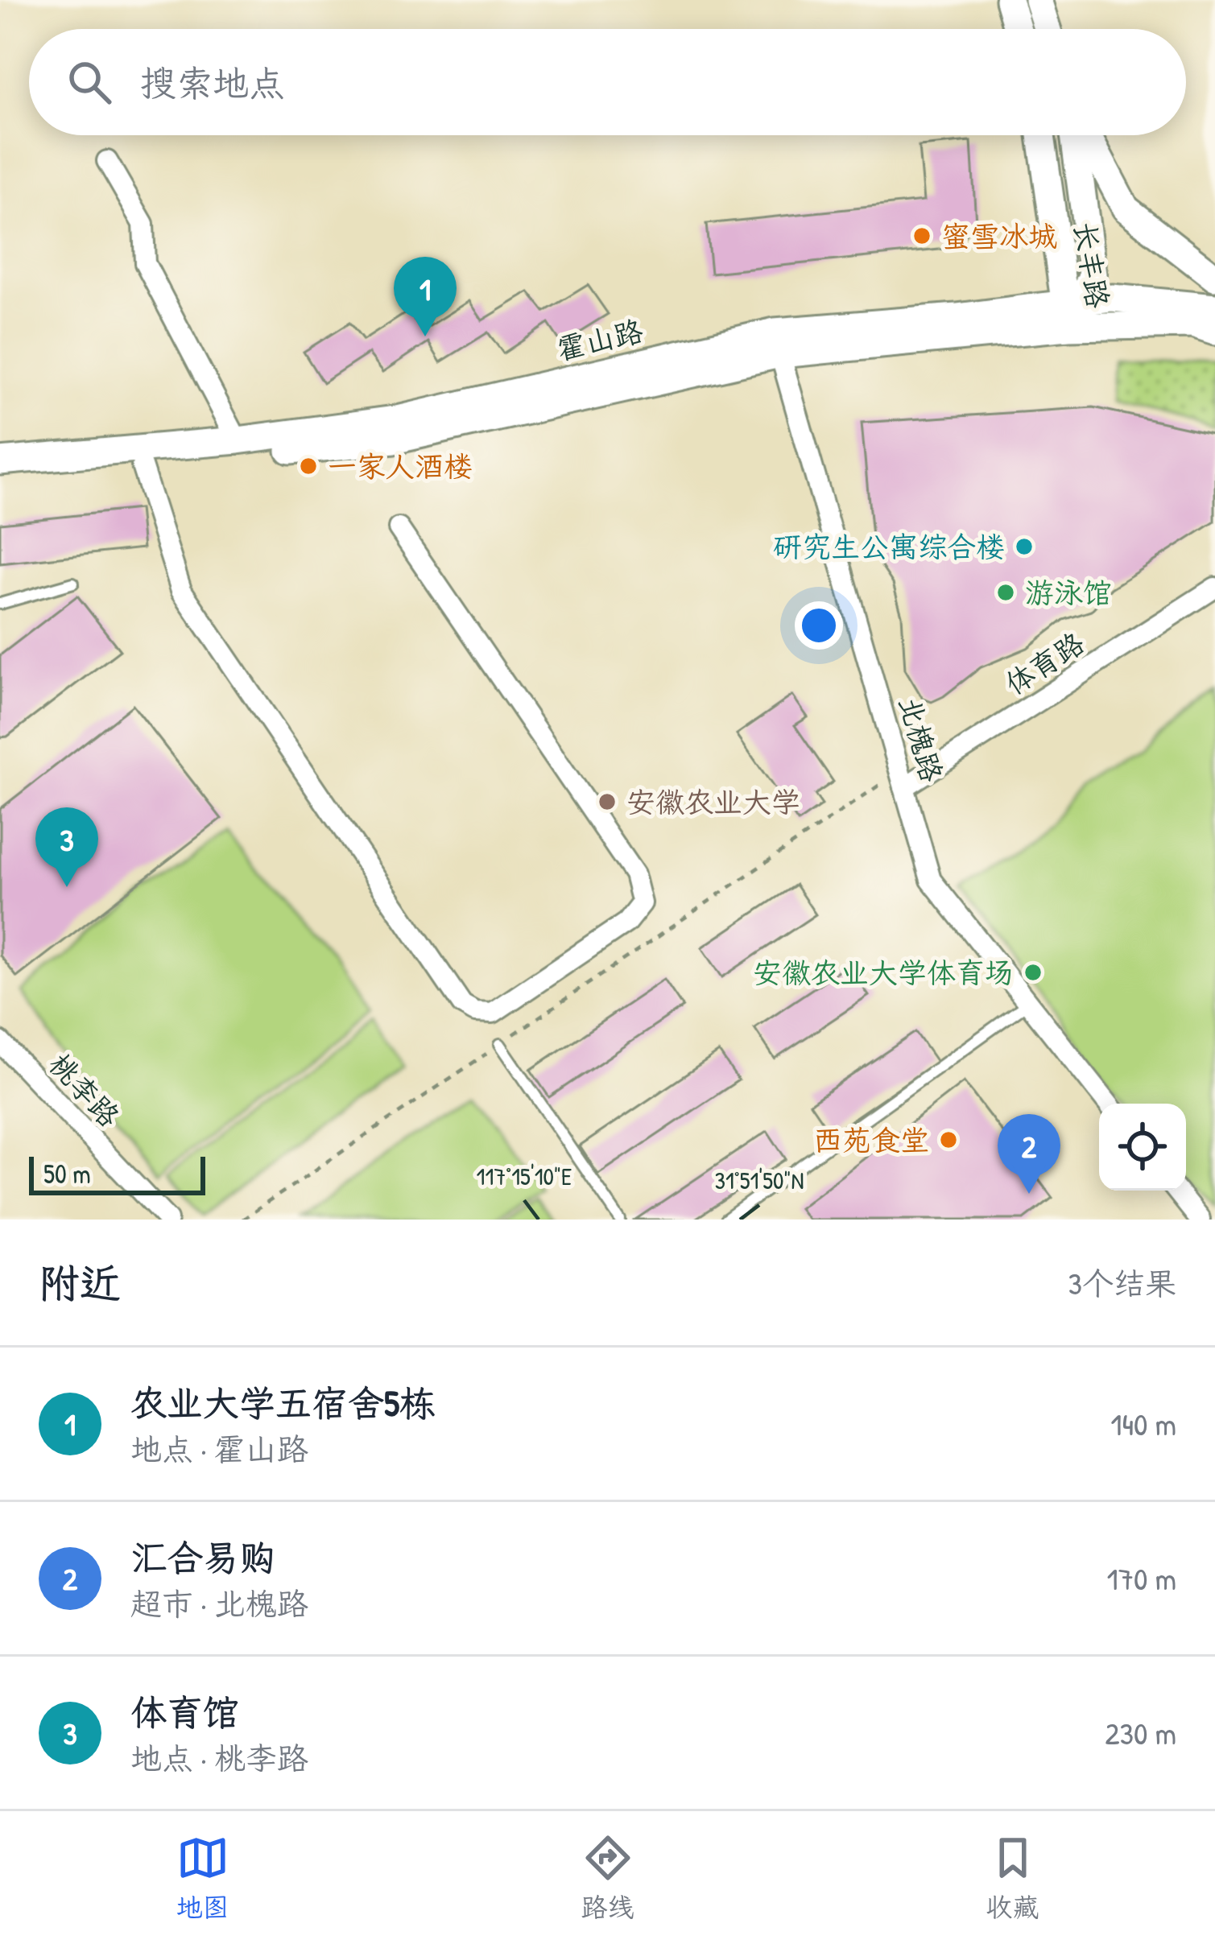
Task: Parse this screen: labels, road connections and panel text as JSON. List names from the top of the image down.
{
  "streets": {
    "main road": ["长丰路", "霍山路"],
    "street": ["体育路", "北槐路", "桃李路"]
  },
  "crossings": [
    ["长丰路", "霍山路"],
    ["霍山路", "北槐路"],
    ["体育路", "北槐路"]
  ],
  "places": [
    "蜜雪冰城",
    "一家人酒楼",
    "研究生公寓综合楼",
    "游泳馆",
    "安徽农业大学",
    "安徽农业大学体育场",
    "西苑食堂"
  ],
  "scale_bar": "50 m",
  "page": {
    "search": "搜索地点",
    "pins": ["1", "3", "2"],
    "scale": "50 m",
    "heading": ["附近", "3个结果"],
    "list": [
      {
        "mark": "1",
        "name": "农业大学五宿舍5栋",
        "note": "地点 · 霍山路",
        "value": "140 m"
      },
      {
        "mark": "2",
        "name": "汇合易购",
        "note": "超市 · 北槐路",
        "value": "170 m"
      },
      {
        "mark": "3",
        "name": "体育馆",
        "note": "地点 · 桃李路",
        "value": "230 m"
      }
    ],
    "nav": ["地图", "路线", "收藏"]
  },
  "coordinates": ["117°15'10\"E", "31°51'50\"N"]
}
